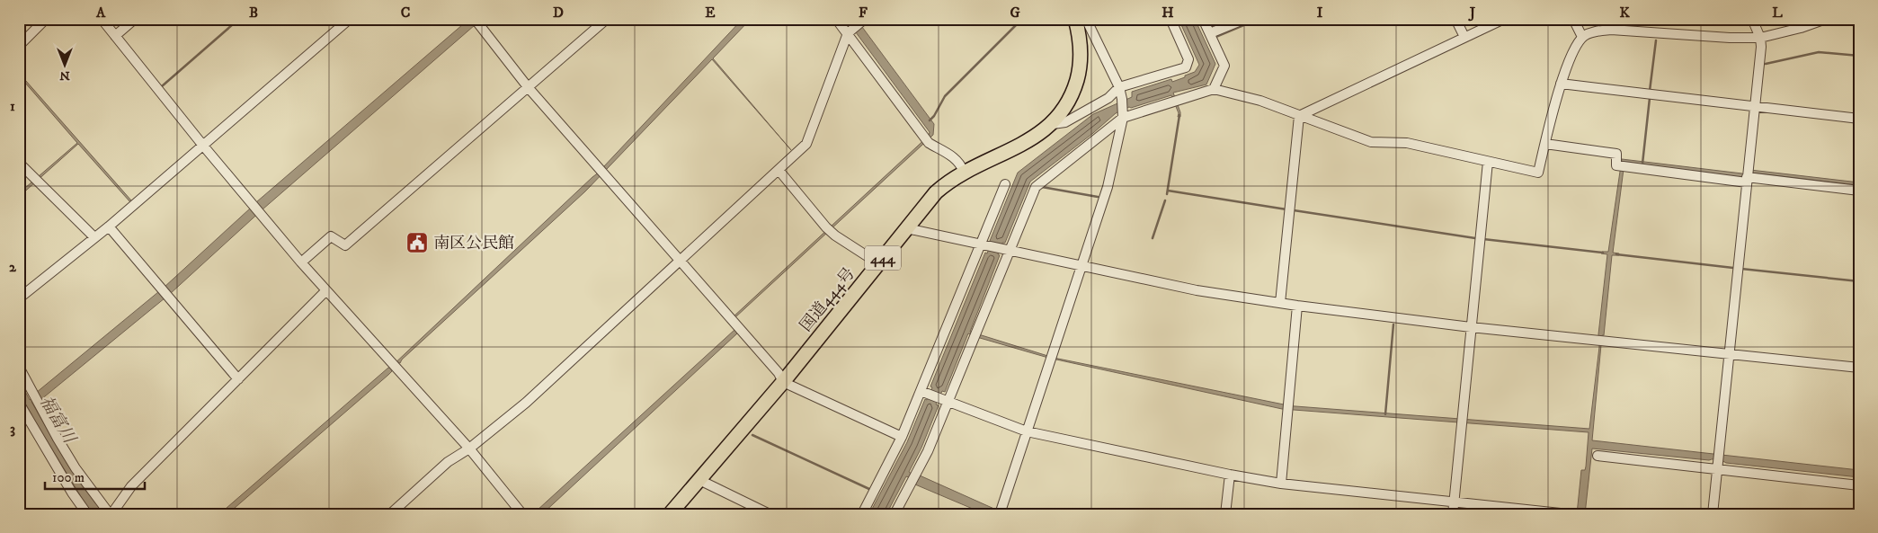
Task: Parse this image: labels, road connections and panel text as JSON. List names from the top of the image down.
{
  "streets": {
    "highway": ["444", "国道444号"]
  },
  "water": ["福富川"],
  "places": {
    "public building": ["南区公民館"]
  },
  "scale_bar": "100 m",
  "north": "bottom",
  "grid": {
    "columns": [
      "A",
      "B",
      "C",
      "D",
      "E",
      "F",
      "G",
      "H",
      "I",
      "J",
      "K",
      "L"
    ],
    "rows": ["1", "2", "3"]
  }
}
